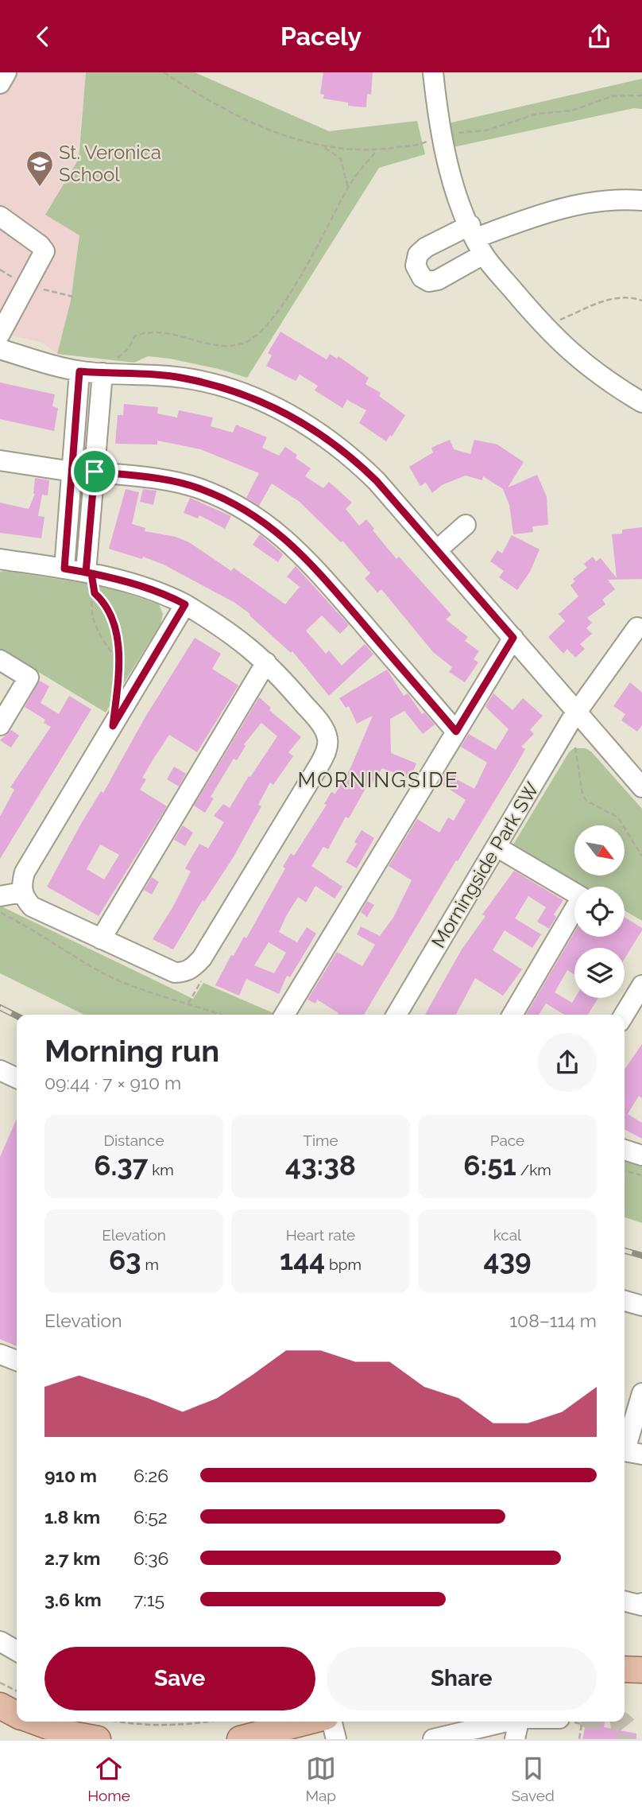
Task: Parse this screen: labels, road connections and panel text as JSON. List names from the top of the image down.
{
  "streets": {
    "street": ["Morningside Park SW"]
  },
  "districts": ["MORNINGSIDE"],
  "places": {
    "school or university": ["St. Veronica School"]
  },
  "north": "bottom right",
  "page": {
    "header": "Pacely",
    "heading": ["Morning run", "09:44 · 7 × 910 m"],
    "stats": [
      ["Distance", "6.37 km"],
      ["Time", "43:38"],
      ["Pace", "6:51 /km"],
      ["Elevation", "63 m"],
      ["Heart rate", "144 bpm"],
      ["kcal", "439"]
    ],
    "chart": ["Elevation", "108–114 m"],
    "list": [
      {
        "name": "910 m",
        "note": "6:26"
      },
      {
        "name": "1.8 km",
        "note": "6:52"
      },
      {
        "name": "2.7 km",
        "note": "6:36"
      },
      {
        "name": "3.6 km",
        "note": "7:15"
      }
    ],
    "buttons": ["Save", "Share"],
    "tabs": ["Home", "Map", "Saved"]
  }
}
